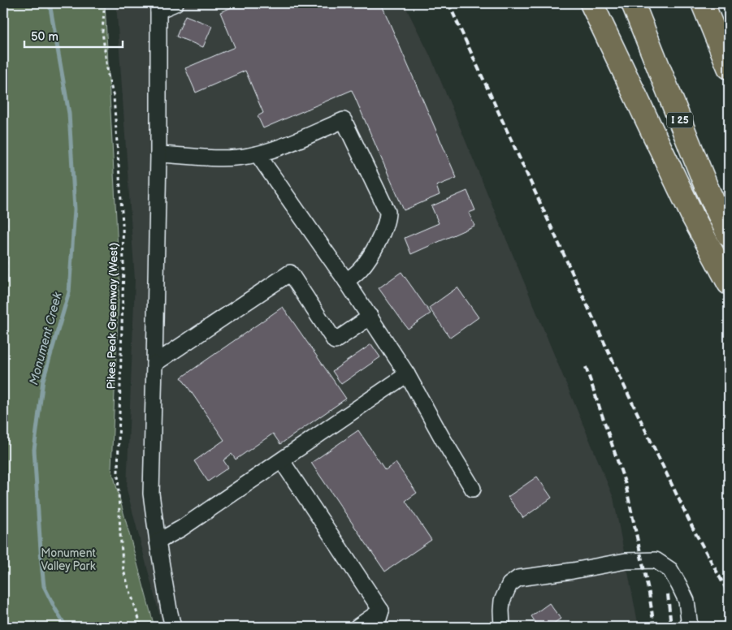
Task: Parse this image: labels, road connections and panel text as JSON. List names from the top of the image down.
{
  "streets": {
    "highway": ["I 25"],
    "path": ["Pikes Peak Greenway (West)"]
  },
  "water": ["Monument Creek"],
  "parks": ["Monument Valley Park"],
  "scale_bar": "50 m"
}
